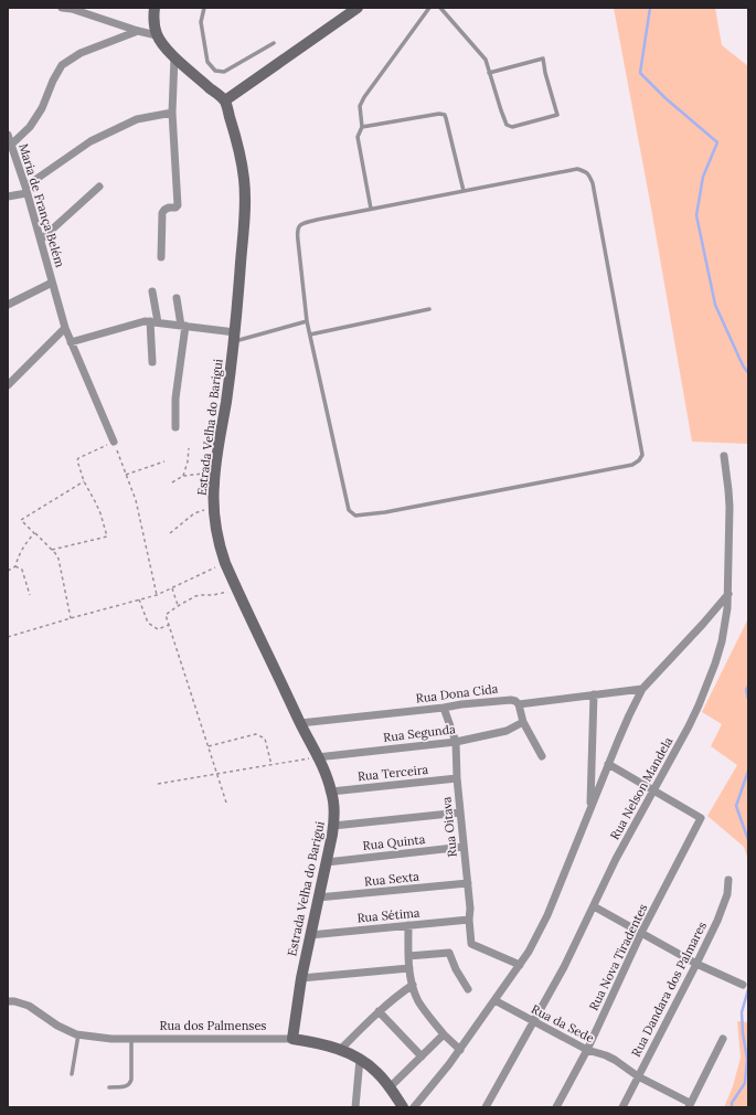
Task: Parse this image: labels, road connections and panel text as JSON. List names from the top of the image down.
{
  "streets": {
    "street": [
      "Maria de França Belém",
      "Estrada Velha do Barigui",
      "Rua Dona Cida",
      "Rua Segunda",
      "Rua Terceira",
      "Rua Nelson Mandela",
      "Rua Oitava",
      "Rua Quinta",
      "Rua Sexta",
      "Rua Sétima",
      "Rua Nova Tiradentes",
      "Rua Dandara dos Palmares",
      "Rua da Sede",
      "Rua dos Palmenses"
    ]
  },
  "crossings": [
    ["Estrada Velha do Barigui", "Rua Dona Cida"],
    ["Estrada Velha do Barigui", "Rua Segunda"],
    ["Estrada Velha do Barigui", "Rua Terceira"],
    ["Estrada Velha do Barigui", "Rua Quinta"],
    ["Estrada Velha do Barigui", "Rua Sexta"],
    ["Estrada Velha do Barigui", "Rua Sétima"],
    ["Estrada Velha do Barigui", "Rua dos Palmenses"],
    ["Rua Dona Cida", "Rua Oitava"],
    ["Rua Segunda", "Rua Oitava"],
    ["Rua Terceira", "Rua Oitava"],
    ["Rua Nelson Mandela", "Rua Nova Tiradentes"],
    ["Rua Nelson Mandela", "Rua da Sede"],
    ["Rua Oitava", "Rua Quinta"],
    ["Rua Oitava", "Rua Sexta"],
    ["Rua Oitava", "Rua Sétima"],
    ["Rua Nova Tiradentes", "Rua da Sede"],
    ["Rua Dandara dos Palmares", "Rua da Sede"]
  ]
}
